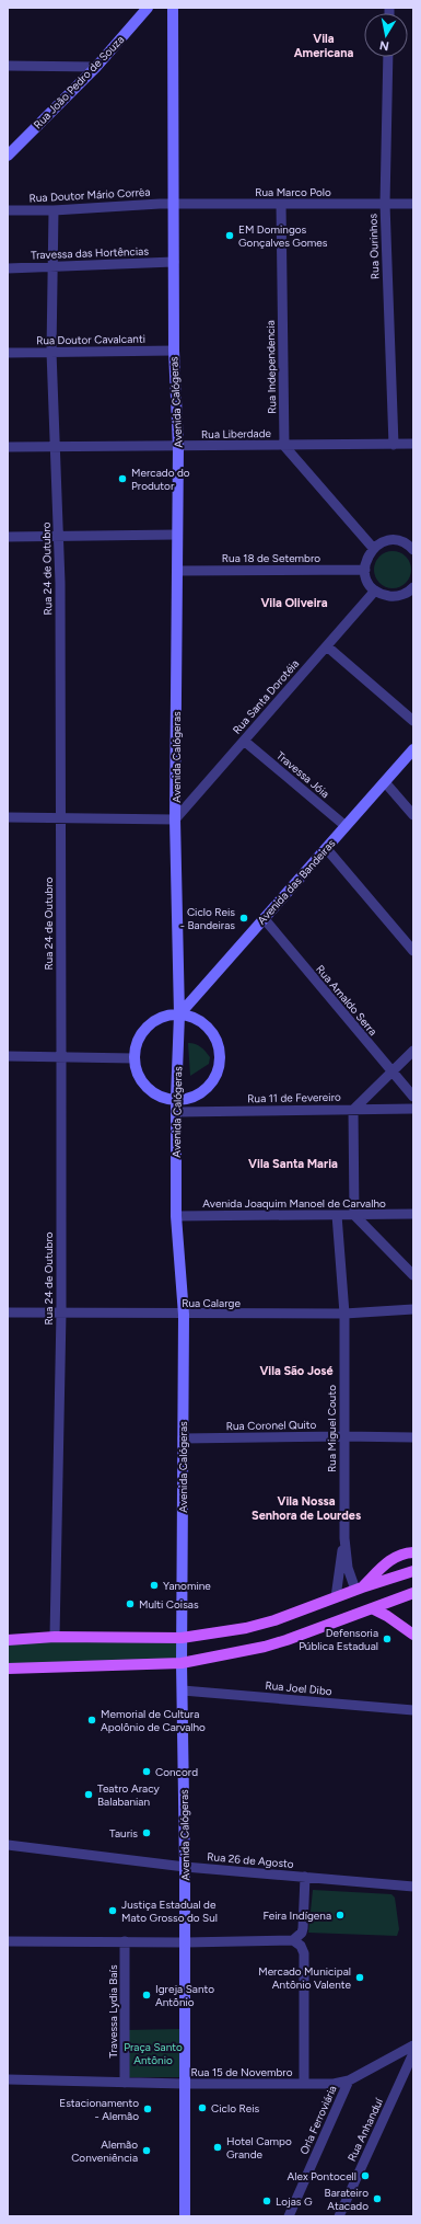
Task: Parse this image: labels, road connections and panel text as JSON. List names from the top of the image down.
{
  "streets": {
    "main road": ["Rua João Pedro de Souza", "Avenida Calógeras", "Avenida das Bandeiras"],
    "street": [
      "Rua Marco Polo",
      "Rua Doutor Mário Corrêa",
      "Rua Ourinhos",
      "Travessa das Hortências",
      "Rua Doutor Cavalcanti",
      "Rua Independencia",
      "Rua Liberdade",
      "Rua 18 de Setembro",
      "Rua 24 de Outubro",
      "Rua Santa Dorotéia",
      "Travessa Jóia",
      "Rua Arnaldo Serra",
      "Rua 11 de Fevereiro",
      "Avenida Joaquim Manoel de Carvalho",
      "Rua Calarge",
      "Rua Coronel Quito",
      "Rua Miguel Couto",
      "Rua Joel Dibo",
      "Rua 26 de Agosto",
      "Travessa Lydia Baís",
      "Rua 15 de Novembro",
      "Orla Ferroviária",
      "Rua Anhanduí"
    ]
  },
  "crossings": [
    ["Rua Marco Polo", "Rua Doutor Mário Corrêa"],
    ["Rua Marco Polo", "Rua Ourinhos"],
    ["Rua Marco Polo", "Rua Independencia"],
    ["Rua Marco Polo", "Avenida Calógeras"],
    ["Rua Doutor Mário Corrêa", "Avenida Calógeras"],
    ["Rua Doutor Mário Corrêa", "Rua 24 de Outubro"],
    ["Rua Ourinhos", "Rua Liberdade"],
    ["Travessa das Hortências", "Avenida Calógeras"],
    ["Travessa das Hortências", "Rua 24 de Outubro"],
    ["Rua Doutor Cavalcanti", "Avenida Calógeras"],
    ["Rua Doutor Cavalcanti", "Rua 24 de Outubro"],
    ["Rua Independencia", "Rua Liberdade"],
    ["Avenida Calógeras", "Rua Liberdade"],
    ["Avenida Calógeras", "Rua 18 de Setembro"],
    ["Avenida Calógeras", "Rua Santa Dorotéia"],
    ["Avenida Calógeras", "Avenida das Bandeiras"],
    ["Avenida Calógeras", "Rua 11 de Fevereiro"],
    ["Avenida Calógeras", "Avenida Joaquim Manoel de Carvalho"],
    ["Avenida Calógeras", "Rua Calarge"],
    ["Avenida Calógeras", "Rua Coronel Quito"],
    ["Avenida Calógeras", "Rua Joel Dibo"],
    ["Avenida Calógeras", "Rua 26 de Agosto"],
    ["Avenida Calógeras", "Rua 15 de Novembro"],
    ["Rua Liberdade", "Rua 24 de Outubro"],
    ["Rua 24 de Outubro", "Rua Calarge"],
    ["Rua Santa Dorotéia", "Travessa Jóia"],
    ["Travessa Jóia", "Avenida das Bandeiras"],
    ["Avenida das Bandeiras", "Rua Arnaldo Serra"],
    ["Avenida Joaquim Manoel de Carvalho", "Rua Miguel Couto"],
    ["Rua Calarge", "Rua Miguel Couto"],
    ["Rua Coronel Quito", "Rua Miguel Couto"],
    ["Travessa Lydia Baís", "Rua 15 de Novembro"],
    ["Rua 15 de Novembro", "Orla Ferroviária"]
  ],
  "districts": [
    "Vila Americana",
    "Vila Oliveira",
    "Vila Santa Maria",
    "Vila São José",
    "Vila Nossa Senhora de Lourdes"
  ],
  "parks": ["Praça Santo Antônio"],
  "places": [
    "EM Domingos Gonçalves Gomes",
    "Mercado do Produtor",
    "Ciclo Reis - Bandeiras",
    "Yanomine",
    "Multi Coisas",
    "Defensoria Pública Estadual",
    "Memorial de Cultura Apolônio de Carvalho",
    "Concord",
    "Teatro Aracy Balabanian",
    "Tauris",
    "Justiça Estadual de Mato Grosso do Sul",
    "Feira Indígena",
    "Mercado Municipal Antônio Valente",
    "Igreja Santo Antônio",
    "Ciclo Reis",
    "Estacionamento - Alemão",
    "Hotel Campo Grande",
    "Alemão Conveniência",
    "Alex Pontocell",
    "Barateiro Atacado",
    "Lojas G"
  ],
  "north": "bottom"
}
